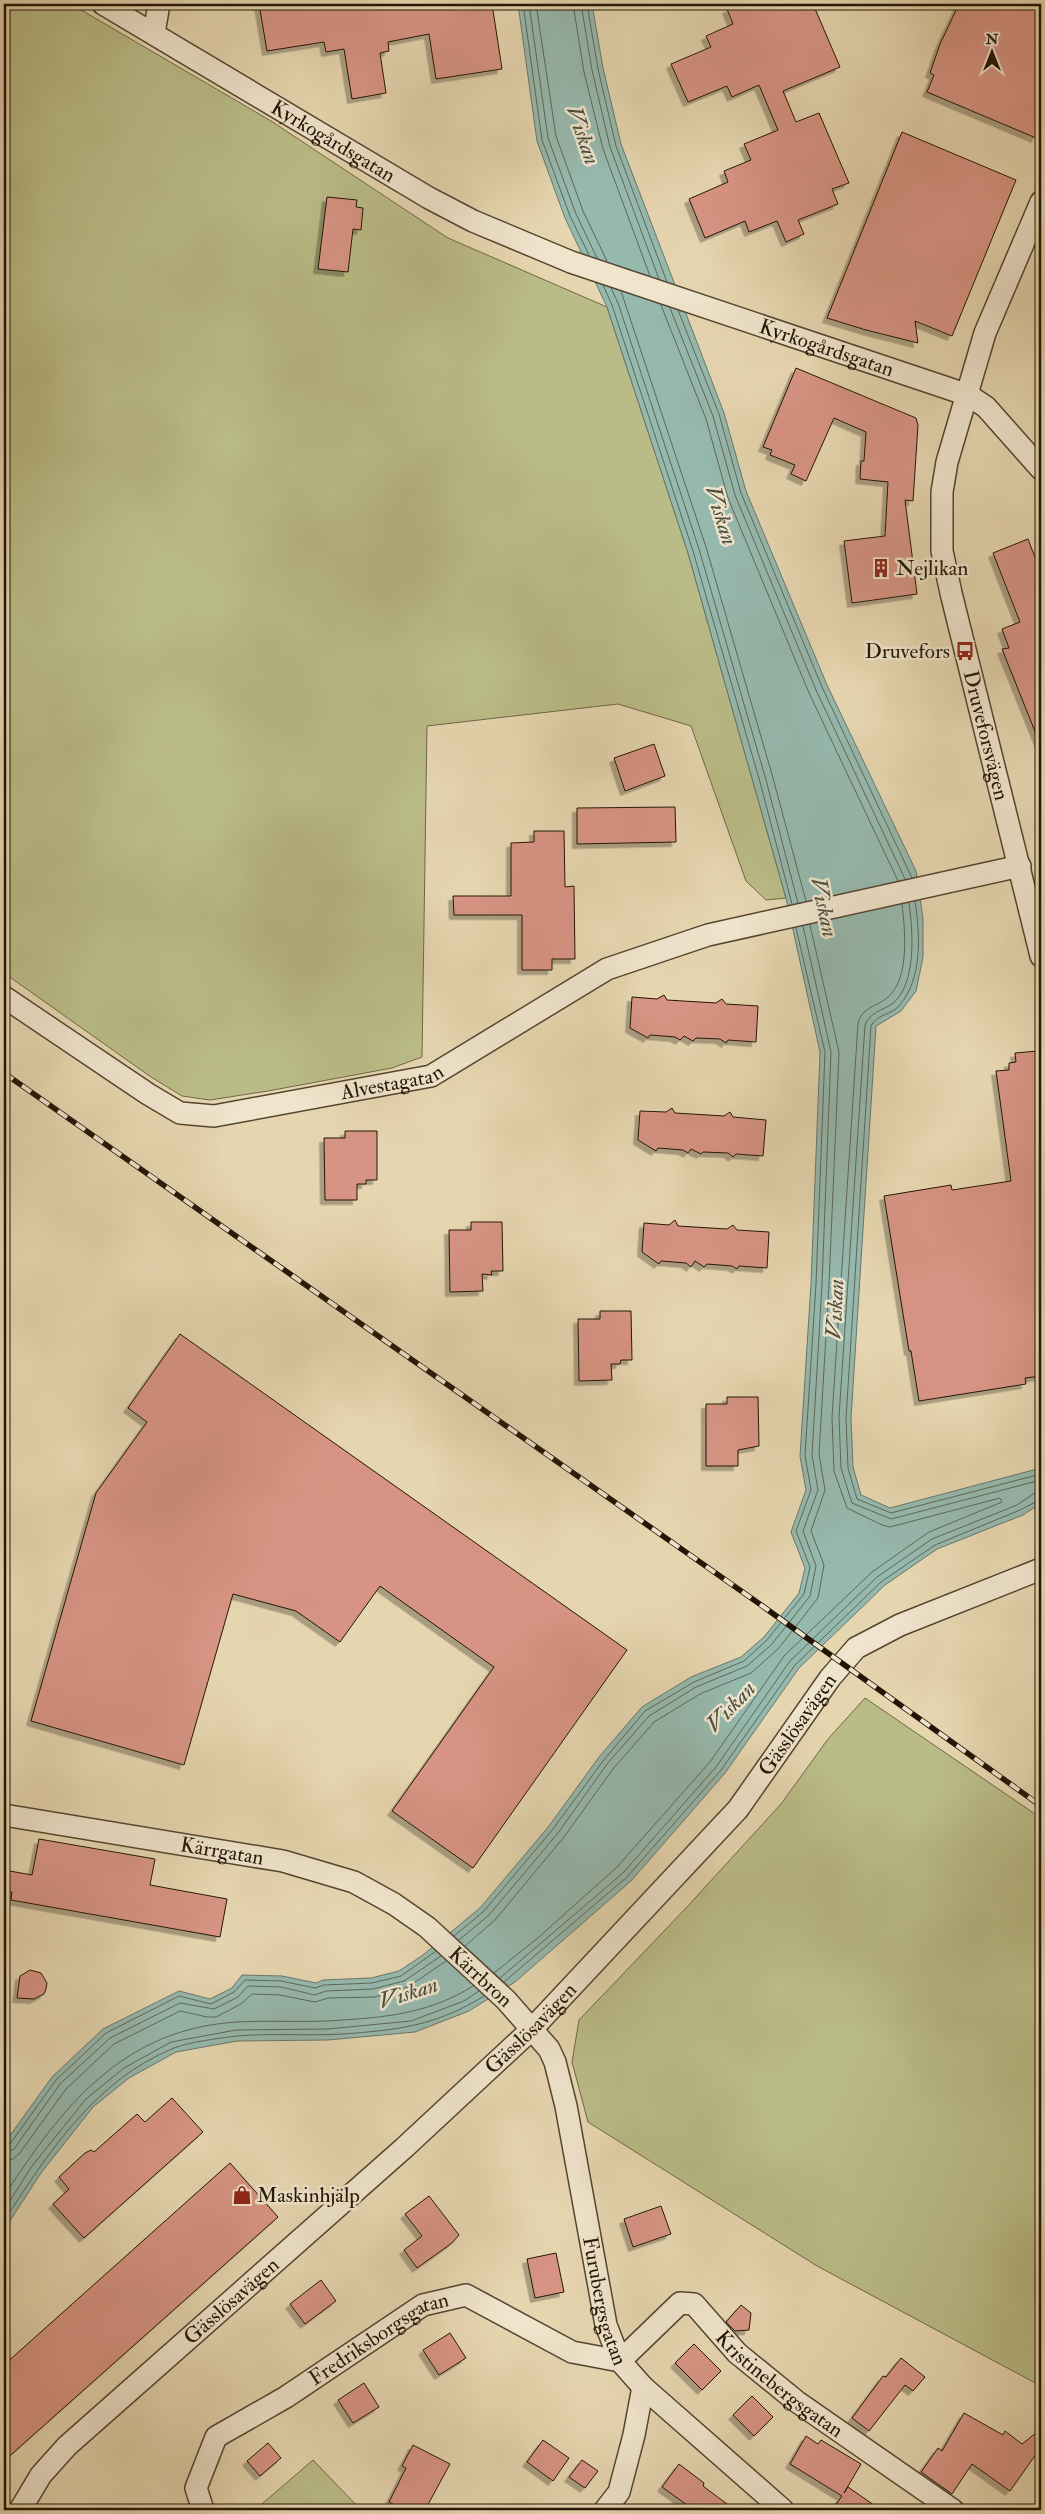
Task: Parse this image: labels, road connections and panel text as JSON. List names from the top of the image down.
{
  "streets": {
    "street": [
      "Kyrkogårdsgatan",
      "Druveforsvägen",
      "Alvestagatan",
      "Gässlösavägen",
      "Kärrgatan",
      "Kärrbron",
      "Furubergsgatan",
      "Fredriksborgsgatan",
      "Kristinebergsgatan"
    ]
  },
  "crossings": [
    ["Kyrkogårdsgatan", "Druveforsvägen"],
    ["Druveforsvägen", "Alvestagatan"],
    ["Gässlösavägen", "Kärrbron"],
    ["Gässlösavägen", "Furubergsgatan"],
    ["Kärrgatan", "Kärrbron"],
    ["Kärrbron", "Furubergsgatan"],
    ["Furubergsgatan", "Fredriksborgsgatan"],
    ["Furubergsgatan", "Kristinebergsgatan"],
    ["Fredriksborgsgatan", "Kristinebergsgatan"]
  ],
  "water": ["Viskan"],
  "places": {
    "building": ["Nejlikan"],
    "bus stop": ["Druvefors"],
    "shop": ["Maskinhjälp"]
  },
  "north": "top"
}
